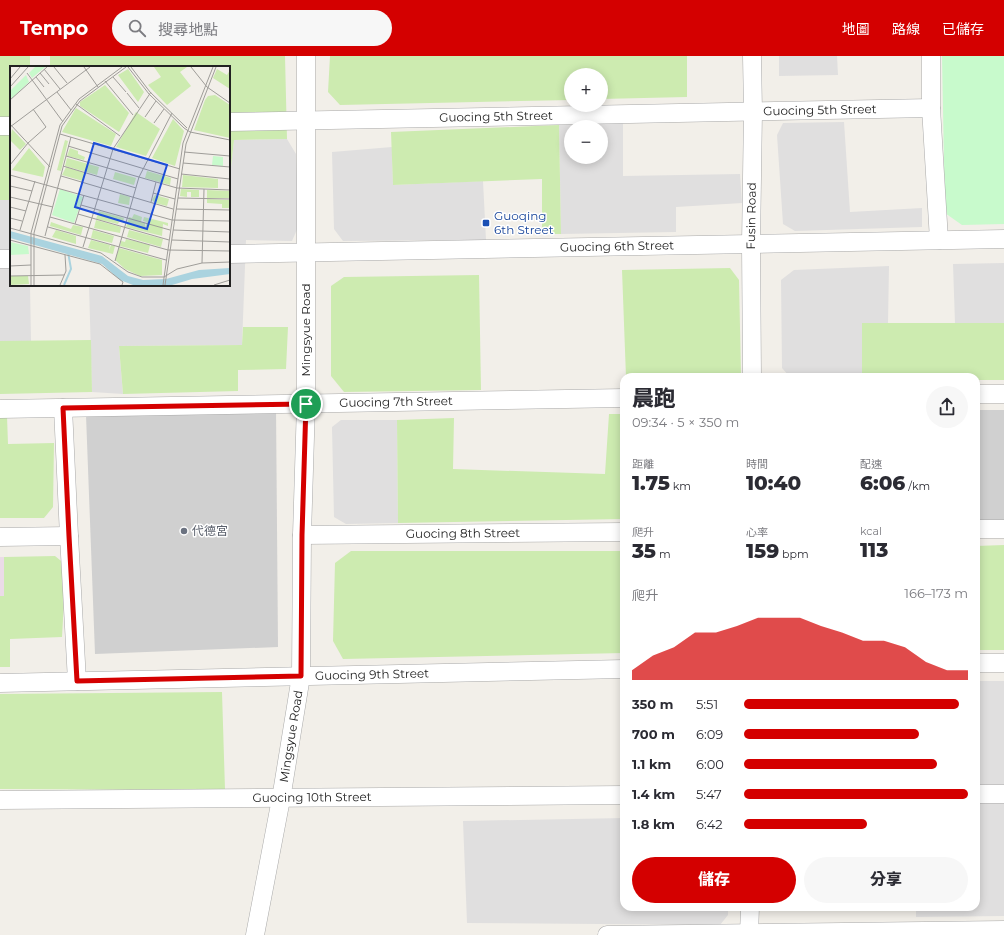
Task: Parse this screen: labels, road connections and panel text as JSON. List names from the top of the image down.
{
  "streets": {
    "street": [
      "Guocing 5th Street",
      "Fusin Road",
      "Guocing 6th Street",
      "Mingsyue Road",
      "Guocing 7th Street",
      "Guocing 8th Street",
      "Guocing 9th Street",
      "Guocing 10th Street"
    ]
  },
  "crossings": [
    ["Guocing 5th Street", "Fusin Road"],
    ["Guocing 5th Street", "Mingsyue Road"],
    ["Fusin Road", "Guocing 6th Street"],
    ["Guocing 6th Street", "Mingsyue Road"],
    ["Mingsyue Road", "Guocing 7th Street"],
    ["Mingsyue Road", "Guocing 8th Street"],
    ["Mingsyue Road", "Guocing 9th Street"],
    ["Mingsyue Road", "Guocing 10th Street"]
  ],
  "places": {
    "transit": ["Guoqing 6th Street"],
    "other": ["代德宮"]
  },
  "page": {
    "header": "Tempo",
    "search": "搜尋地點",
    "nav": ["地圖", "路線", "已儲存"],
    "map_buttons": ["+", "−"],
    "heading": ["晨跑", "09:34 · 5 × 350 m"],
    "stats": [
      ["距離", "1.75 km"],
      ["時間", "10:40"],
      ["配速", "6:06 /km"],
      ["爬升", "35 m"],
      ["心率", "159 bpm"],
      ["kcal", "113"]
    ],
    "chart": ["爬升", "166–173 m"],
    "list": [
      {
        "name": "350 m",
        "note": "5:51"
      },
      {
        "name": "700 m",
        "note": "6:09"
      },
      {
        "name": "1.1 km",
        "note": "6:00"
      },
      {
        "name": "1.4 km",
        "note": "5:47"
      },
      {
        "name": "1.8 km",
        "note": "6:42"
      }
    ],
    "buttons": ["儲存", "分享"]
  }
}
